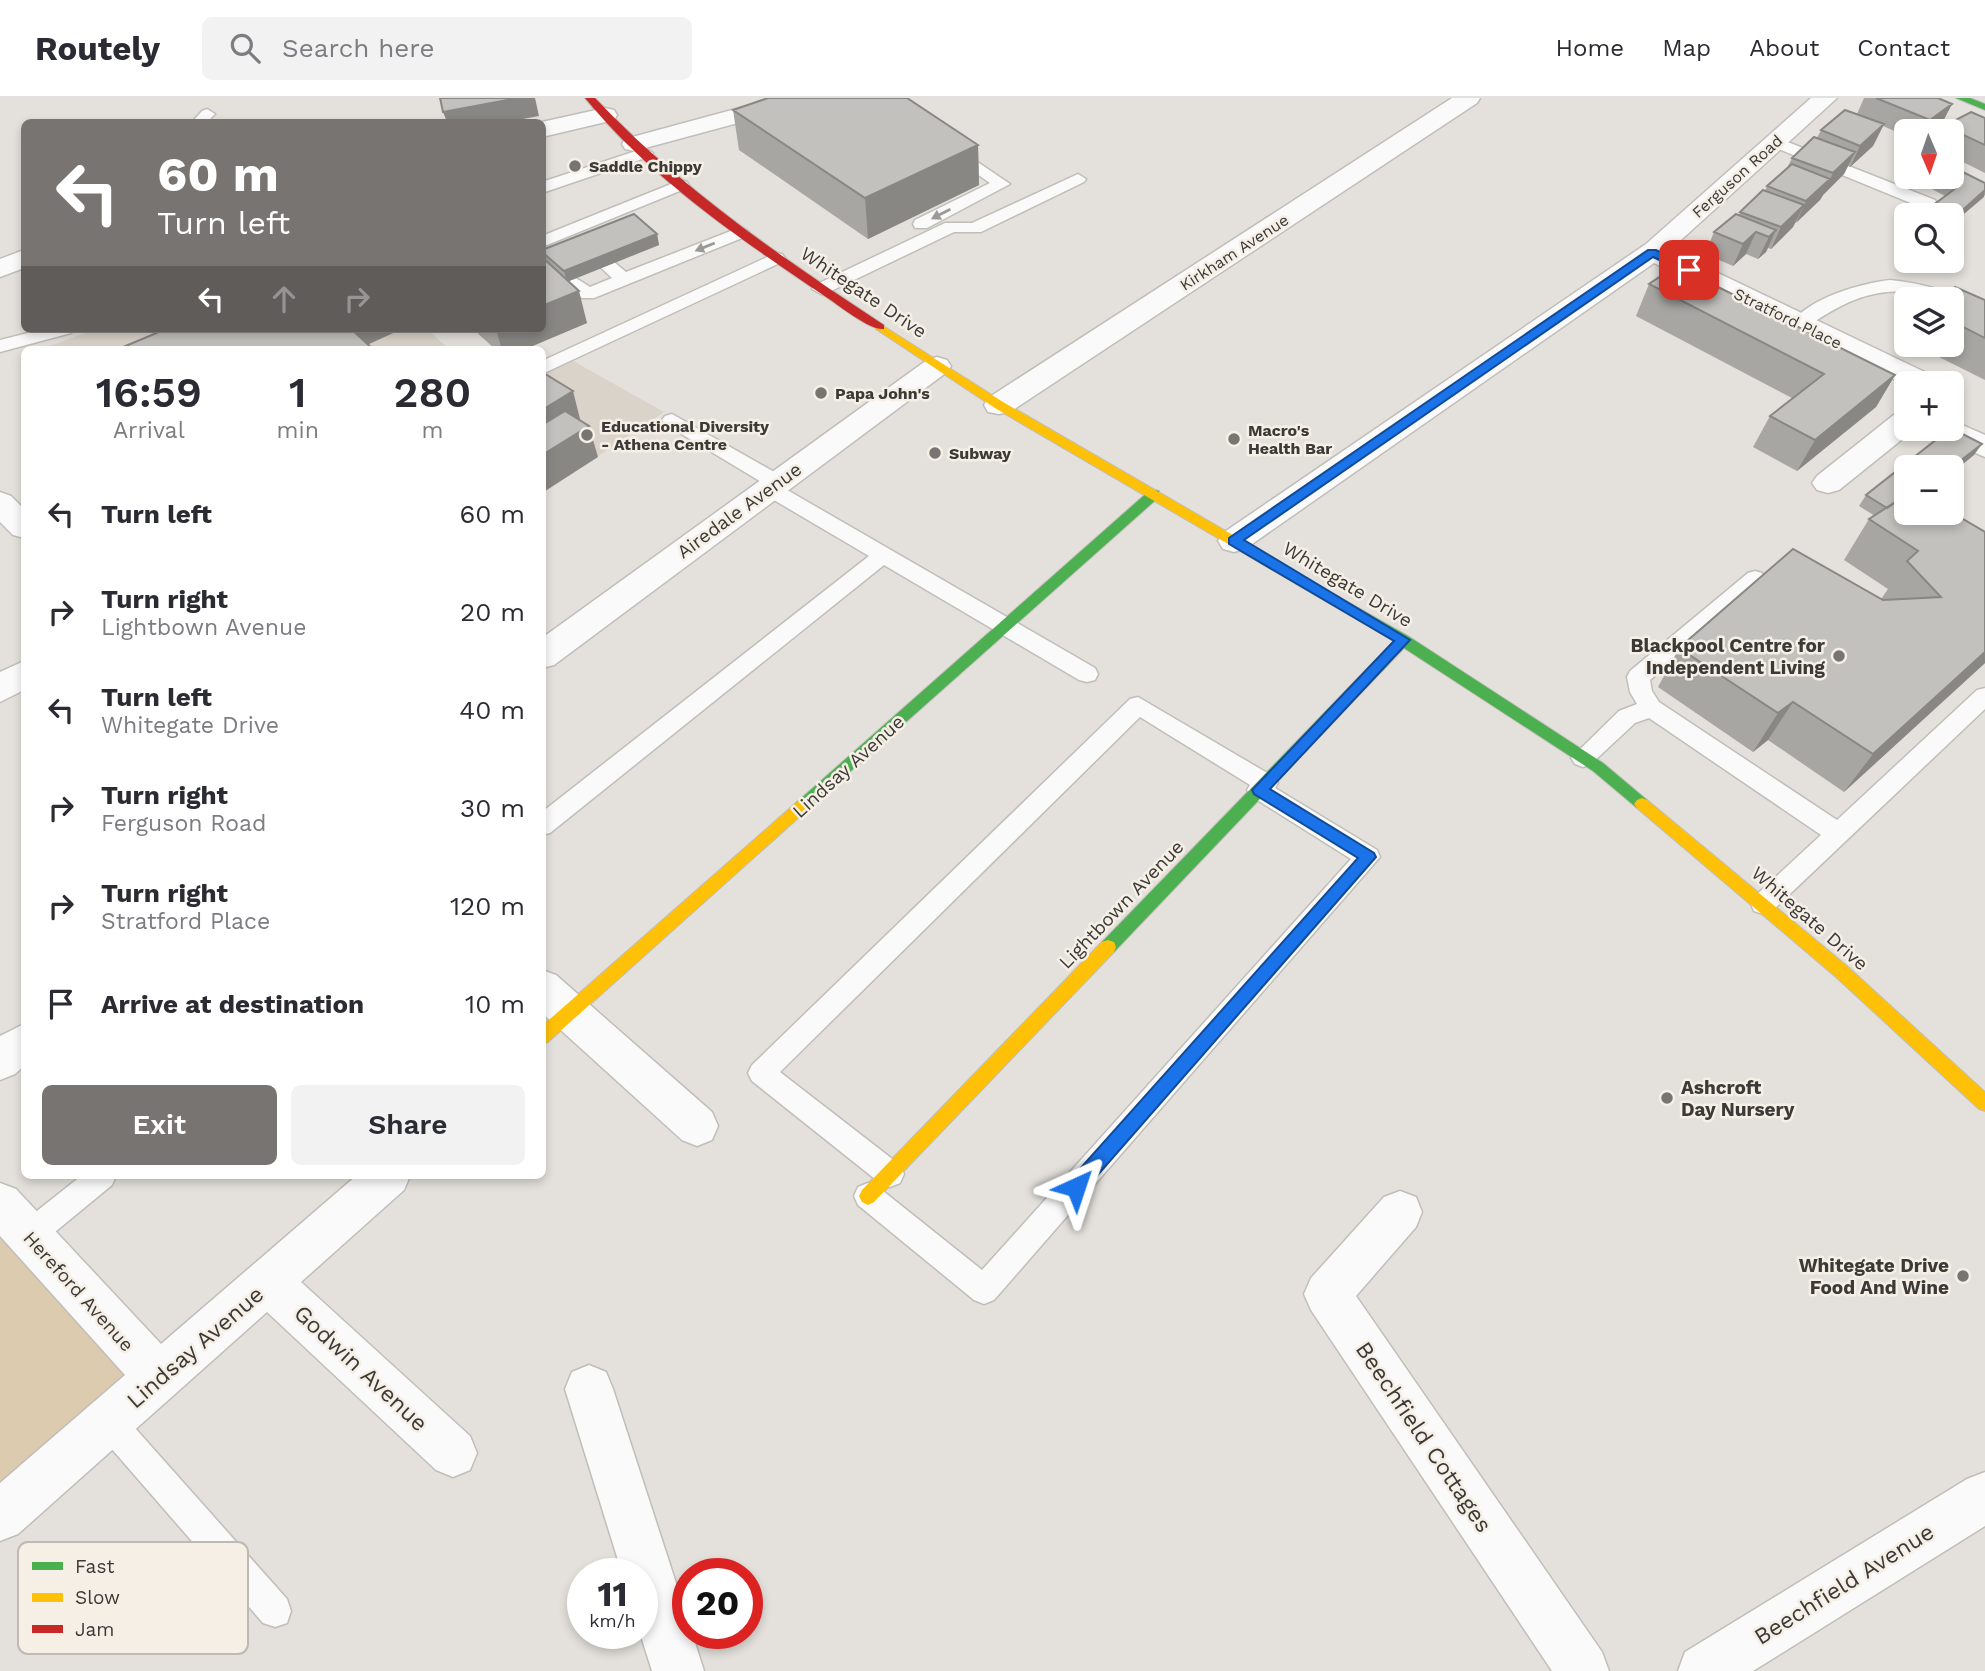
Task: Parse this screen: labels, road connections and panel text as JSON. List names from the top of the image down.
{
  "streets": {
    "main road": ["Whitegate Drive", "Lindsay Avenue", "Lightbown Avenue"],
    "street": [
      "Ferguson Road",
      "Kirkham Avenue",
      "Stratford Place",
      "Airedale Avenue",
      "Hereford Avenue",
      "Godwin Avenue",
      "Beechfield Cottages",
      "Beechfield Avenue"
    ]
  },
  "crossings": [
    ["Ferguson Road", "Whitegate Drive"],
    ["Ferguson Road", "Stratford Place"],
    ["Kirkham Avenue", "Whitegate Drive"],
    ["Whitegate Drive", "Airedale Avenue"],
    ["Whitegate Drive", "Lindsay Avenue"],
    ["Whitegate Drive", "Lightbown Avenue"],
    ["Lindsay Avenue", "Hereford Avenue"],
    ["Lindsay Avenue", "Godwin Avenue"]
  ],
  "places": [
    "Saddle Chippy",
    "Papa John's",
    "Educational Diversity - Athena Centre",
    "Macro's Health Bar",
    "Subway",
    "Blackpool Centre for Independent Living",
    "Ashcroft Day Nursery",
    "Whitegate Drive Food And Wine"
  ],
  "legend": ["Fast", "Slow", "Jam"],
  "north": "bottom",
  "page": {
    "header": "Routely",
    "search": "Search here",
    "nav": [
      "Home",
      "Map",
      "About",
      "Contact"
    ],
    "map_buttons": ["+", "−"],
    "turn": ["60 m", "Turn left"],
    "eta": [
      "16:59",
      "Arrival",
      "1",
      "min",
      "280",
      "m"
    ],
    "list": [
      {
        "name": "Turn left",
        "value": "60 m"
      },
      {
        "name": "Turn right",
        "note": "Lightbown Avenue",
        "value": "20 m"
      },
      {
        "name": "Turn left",
        "note": "Whitegate Drive",
        "value": "40 m"
      },
      {
        "name": "Turn right",
        "note": "Ferguson Road",
        "value": "30 m"
      },
      {
        "name": "Turn right",
        "note": "Stratford Place",
        "value": "120 m"
      },
      {
        "name": "Arrive at destination",
        "value": "10 m"
      }
    ],
    "buttons": ["Exit", "Share"],
    "speed": "11 km/h",
    "limit": "20"
  }
}
